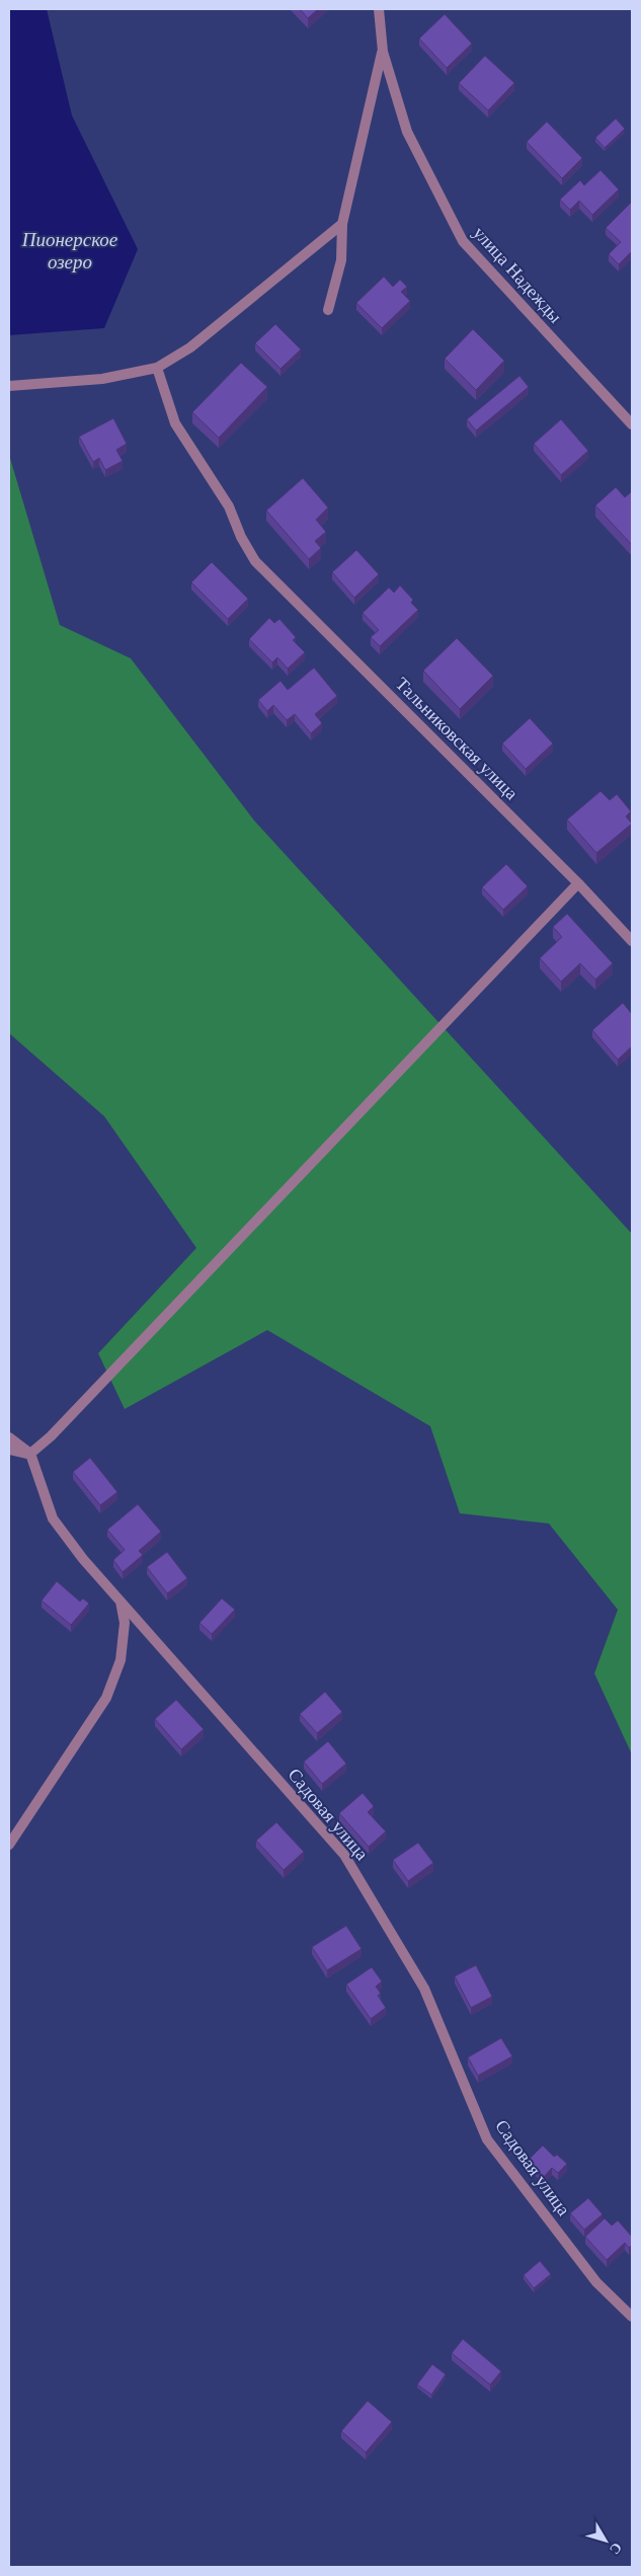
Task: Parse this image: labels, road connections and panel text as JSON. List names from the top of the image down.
{
  "streets": {
    "street": ["улица Надежды", "Тальниковская улица", "Садовая улица"]
  },
  "water": ["Пионерское озеро"],
  "north": "bottom right"
}
